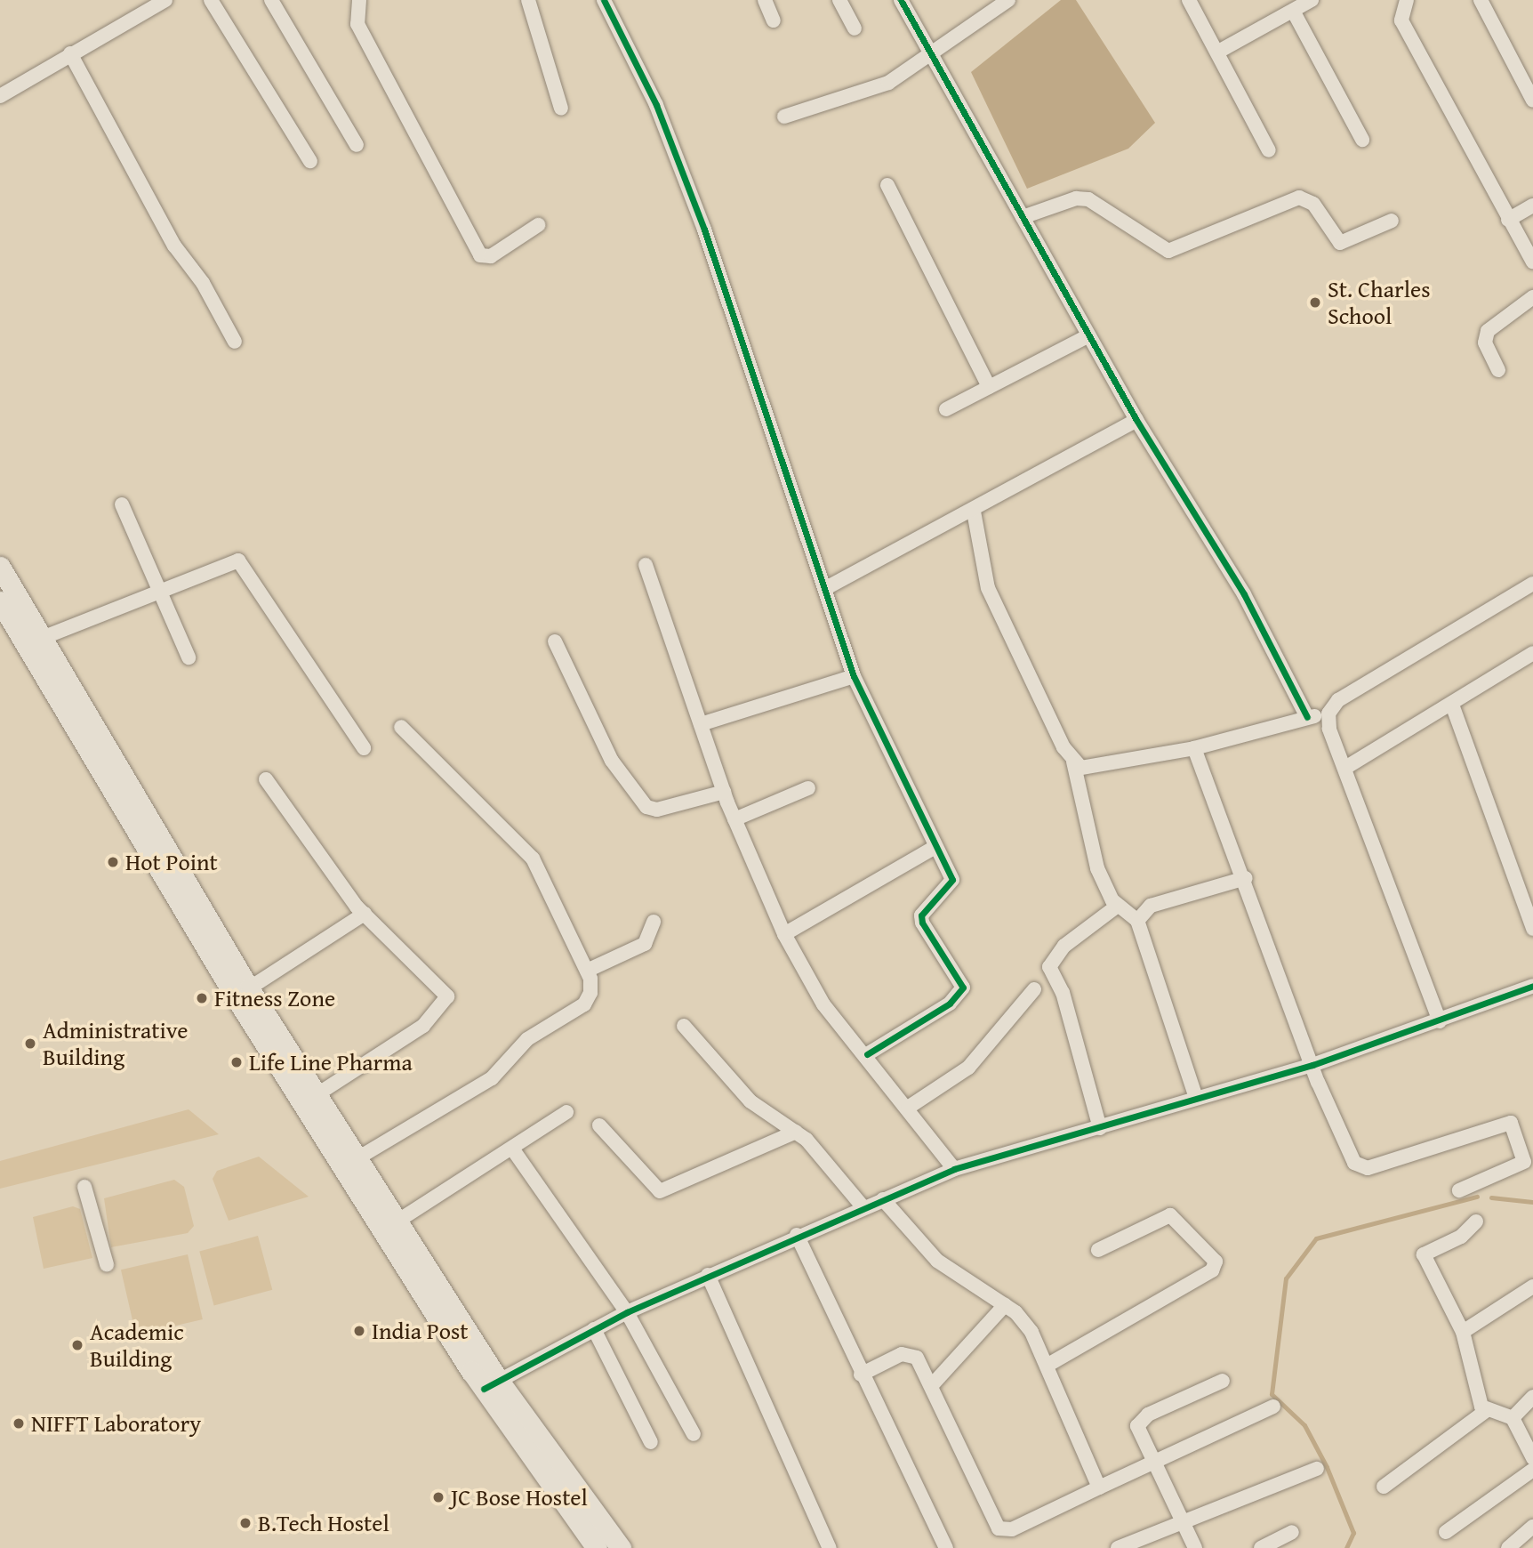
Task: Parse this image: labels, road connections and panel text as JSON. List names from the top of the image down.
{
  "places": [
    "St. Charles School",
    "Hot Point",
    "Fitness Zone",
    "Administrative Building",
    "Life Line Pharma",
    "India Post",
    "Academic Building",
    "NIFFT Laboratory",
    "JC Bose Hostel",
    "B.Tech Hostel"
  ]
}
